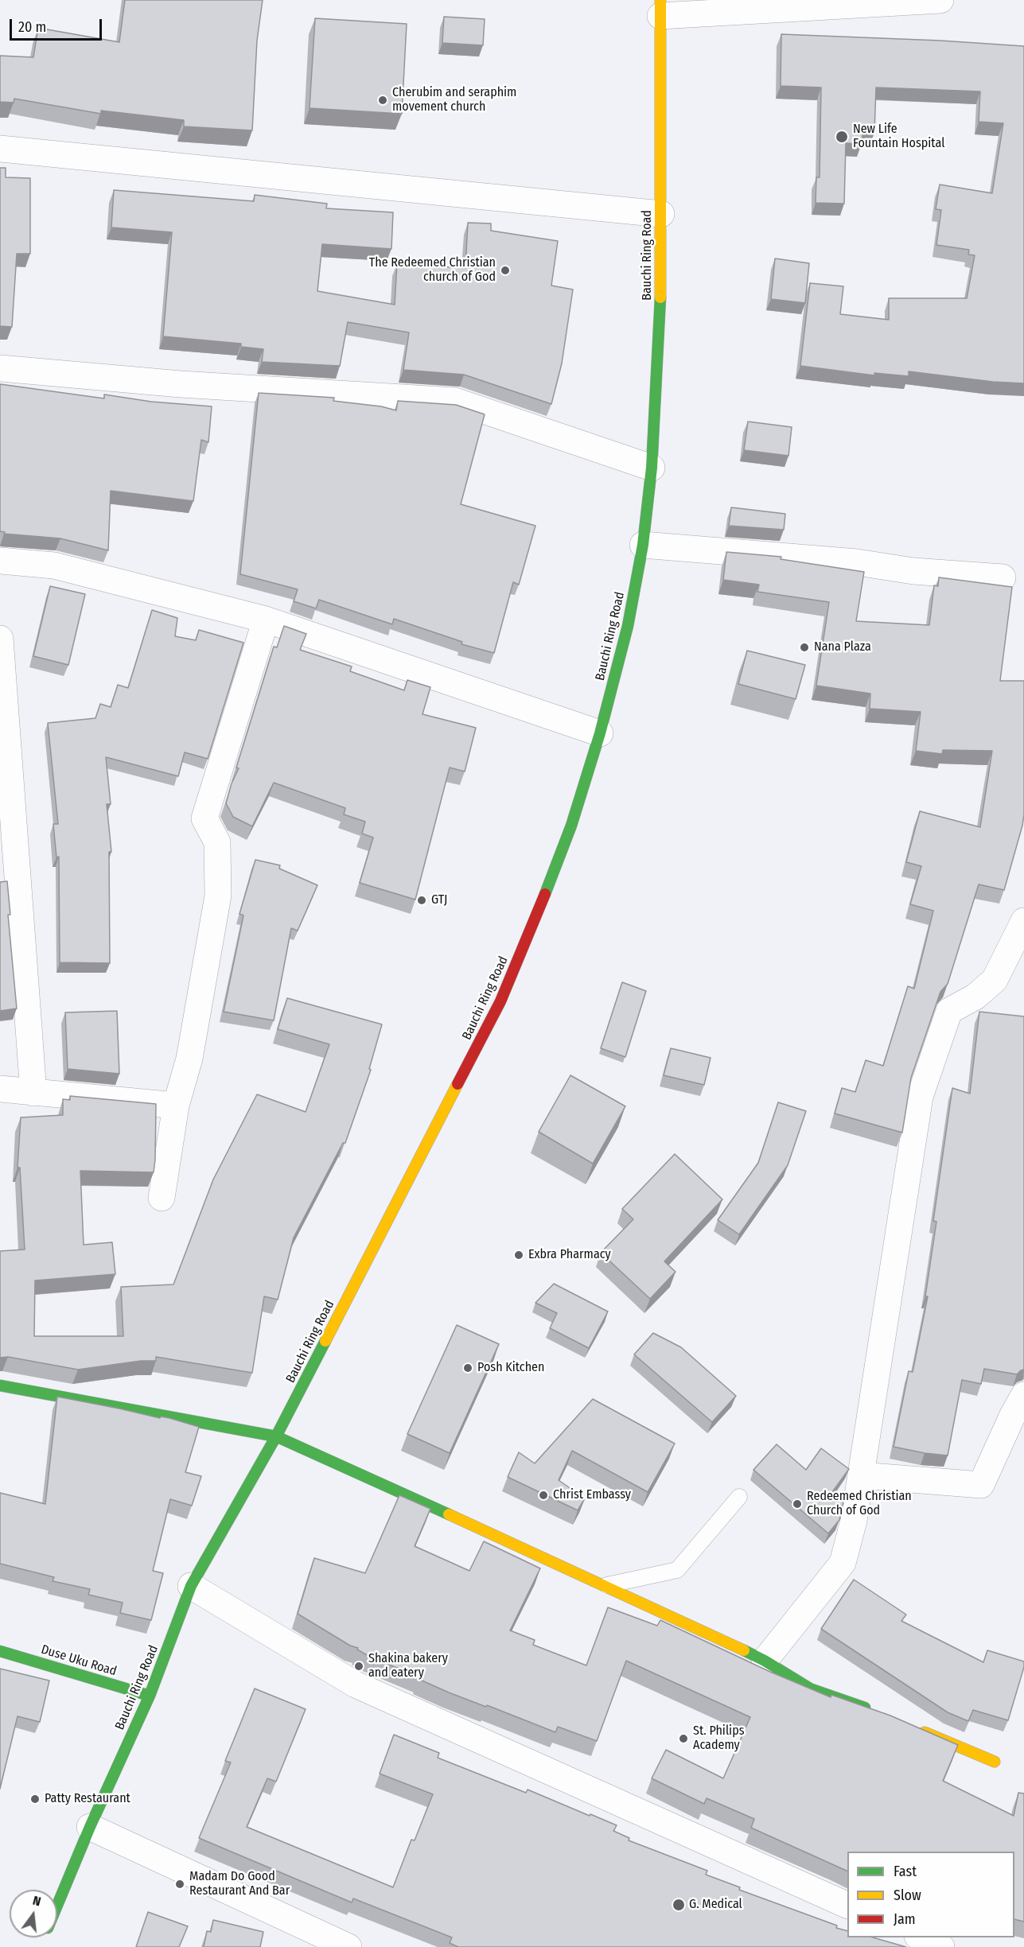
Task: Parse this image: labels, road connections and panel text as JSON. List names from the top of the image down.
{
  "streets": {
    "main road": ["Bauchi Ring Road", "Duse Uku Road"]
  },
  "crossings": [
    ["Bauchi Ring Road", "Duse Uku Road"]
  ],
  "places": [
    "Cherubim and seraphim movement church",
    "New Life Fountain Hospital",
    "The Redeemed Christian church of God",
    "Nana Plaza",
    "GTJ",
    "Exbra Pharmacy",
    "Posh Kitchen",
    "Christ Embassy",
    "Redeemed Christian Church of God",
    "Shakina bakery and eatery",
    "St. Philips Academy",
    "Patty Restaurant",
    "Madam Do Good Restaurant And Bar",
    "G. Medical"
  ],
  "legend": ["Fast", "Slow", "Jam"],
  "scale_bar": "20 m",
  "north": "top"
}
